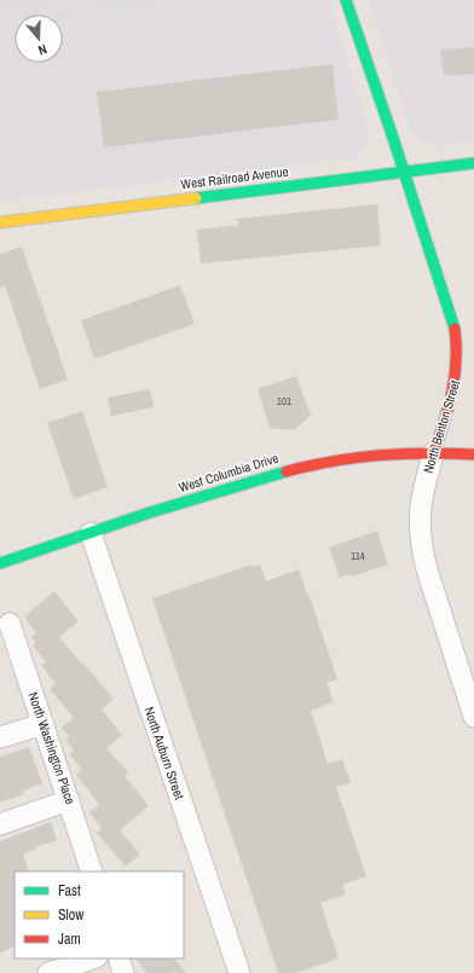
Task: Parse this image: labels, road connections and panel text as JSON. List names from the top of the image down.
{
  "streets": {
    "street": [
      "West Railroad Avenue",
      "North Benton Street",
      "West Columbia Drive",
      "North Washington Place",
      "North Auburn Street"
    ]
  },
  "crossings": [
    ["West Railroad Avenue", "North Benton Street"],
    ["North Benton Street", "West Columbia Drive"],
    ["West Columbia Drive", "North Auburn Street"]
  ],
  "house_numbers": ["101", "114"],
  "legend": ["Fast", "Slow", "Jam"],
  "north": "bottom"
}
